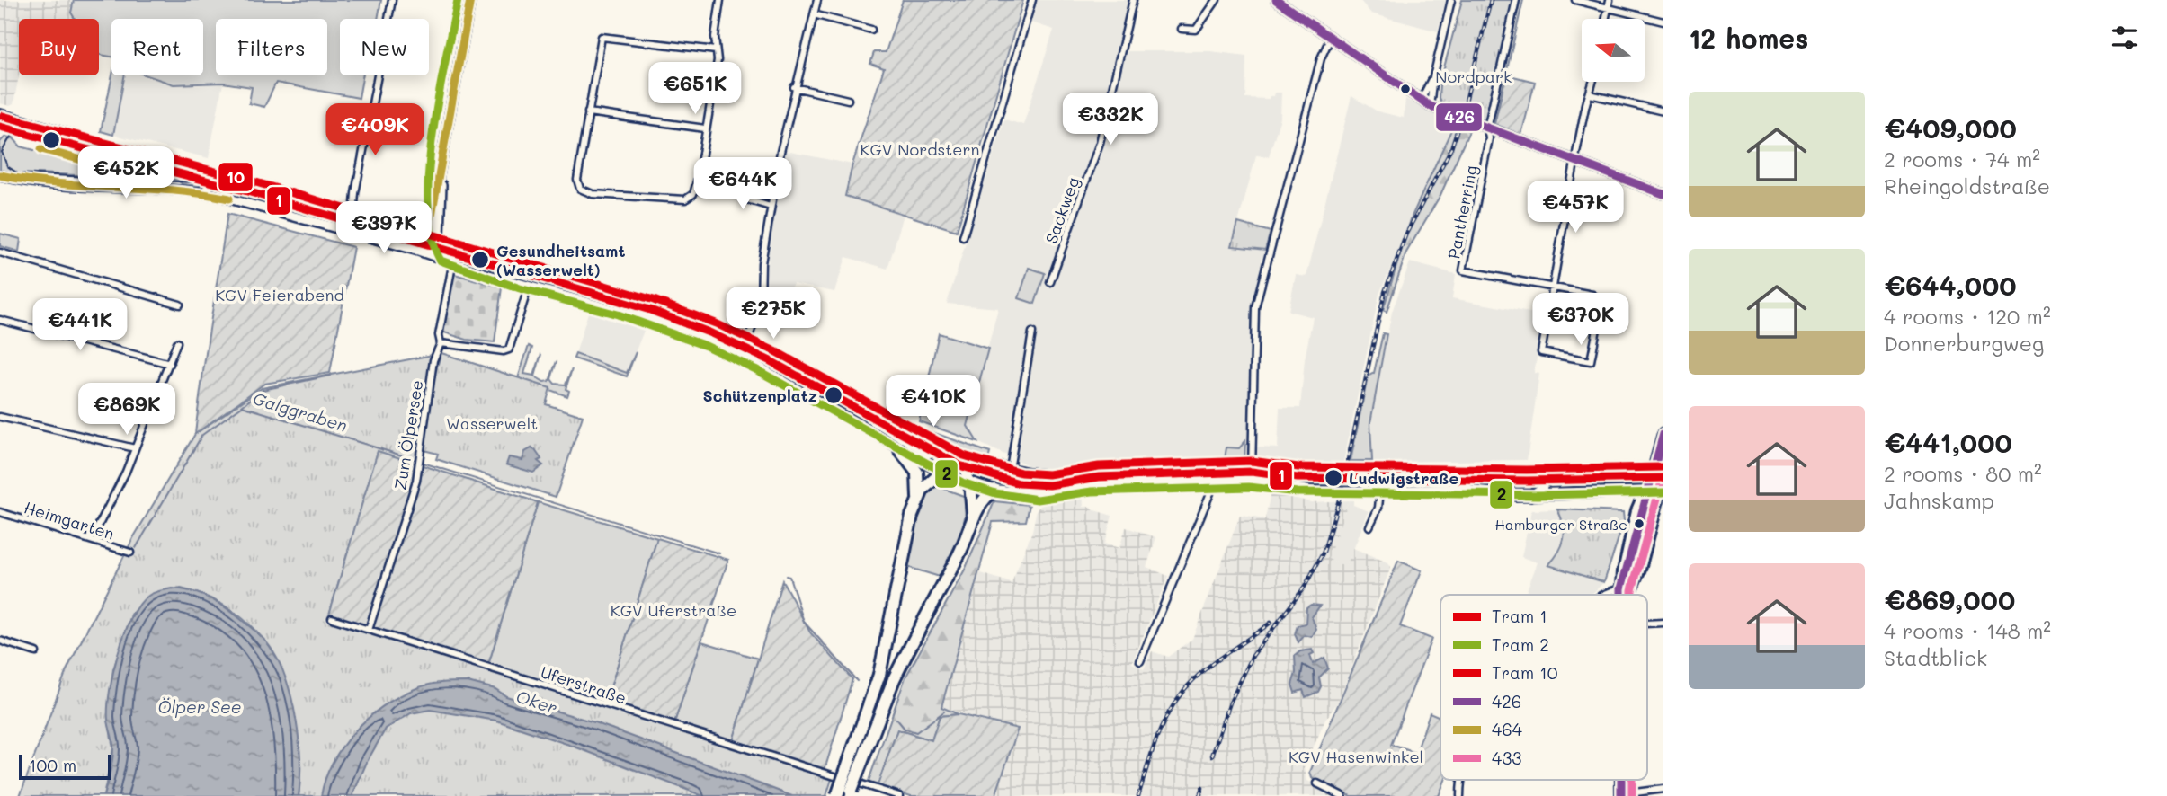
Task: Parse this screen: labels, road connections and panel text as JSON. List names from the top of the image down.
{
  "streets": {
    "street": [
      "Sackweg",
      "Pantherring",
      "Zum Ölpersee",
      "Heimgarten",
      "Uferstraße"
    ]
  },
  "crossings": [
    ["Zum Ölpersee", "Uferstraße"]
  ],
  "water": ["Galggraben", "Oker", "Ölper See"],
  "parks": [
    "Nordpark",
    "KGV Nordstern",
    "KGV Feierabend",
    "Wasserwelt",
    "KGV Uferstraße",
    "KGV Hasenwinkel"
  ],
  "places": [
    "Gesundheitsamt (Wasserwelt)",
    "Schützenplatz",
    "Ludwigstraße",
    "Hamburger Straße"
  ],
  "lines": [
    "tram line 2",
    "transit line 426",
    "transit line 464",
    "tram line 10",
    "tram line 1",
    "transit line 433"
  ],
  "legend": [
    "Tram 1",
    "Tram 2",
    "Tram 10",
    "426",
    "464",
    "433"
  ],
  "scale_bar": "100 m",
  "north": "left",
  "page": {
    "heading": "12 homes",
    "chip": [
      "Buy",
      "Rent",
      "Filters",
      "New"
    ],
    "price": [
      "€651K",
      "€332K",
      "€409K",
      "€452K",
      "€644K",
      "€457K",
      "€397K",
      "€275K",
      "€370K",
      "€441K",
      "€410K",
      "€869K"
    ],
    "list": [
      {
        "name": "€409,000",
        "note": "2 rooms · 74 m² · Rheingoldstraße"
      },
      {
        "name": "€644,000",
        "note": "4 rooms · 120 m² · Donnerburgweg"
      },
      {
        "name": "€441,000",
        "note": "2 rooms · 80 m² · Jahnskamp"
      },
      {
        "name": "€869,000",
        "note": "4 rooms · 148 m² · Stadtblick"
      }
    ],
    "scale": "100 m"
  }
}
